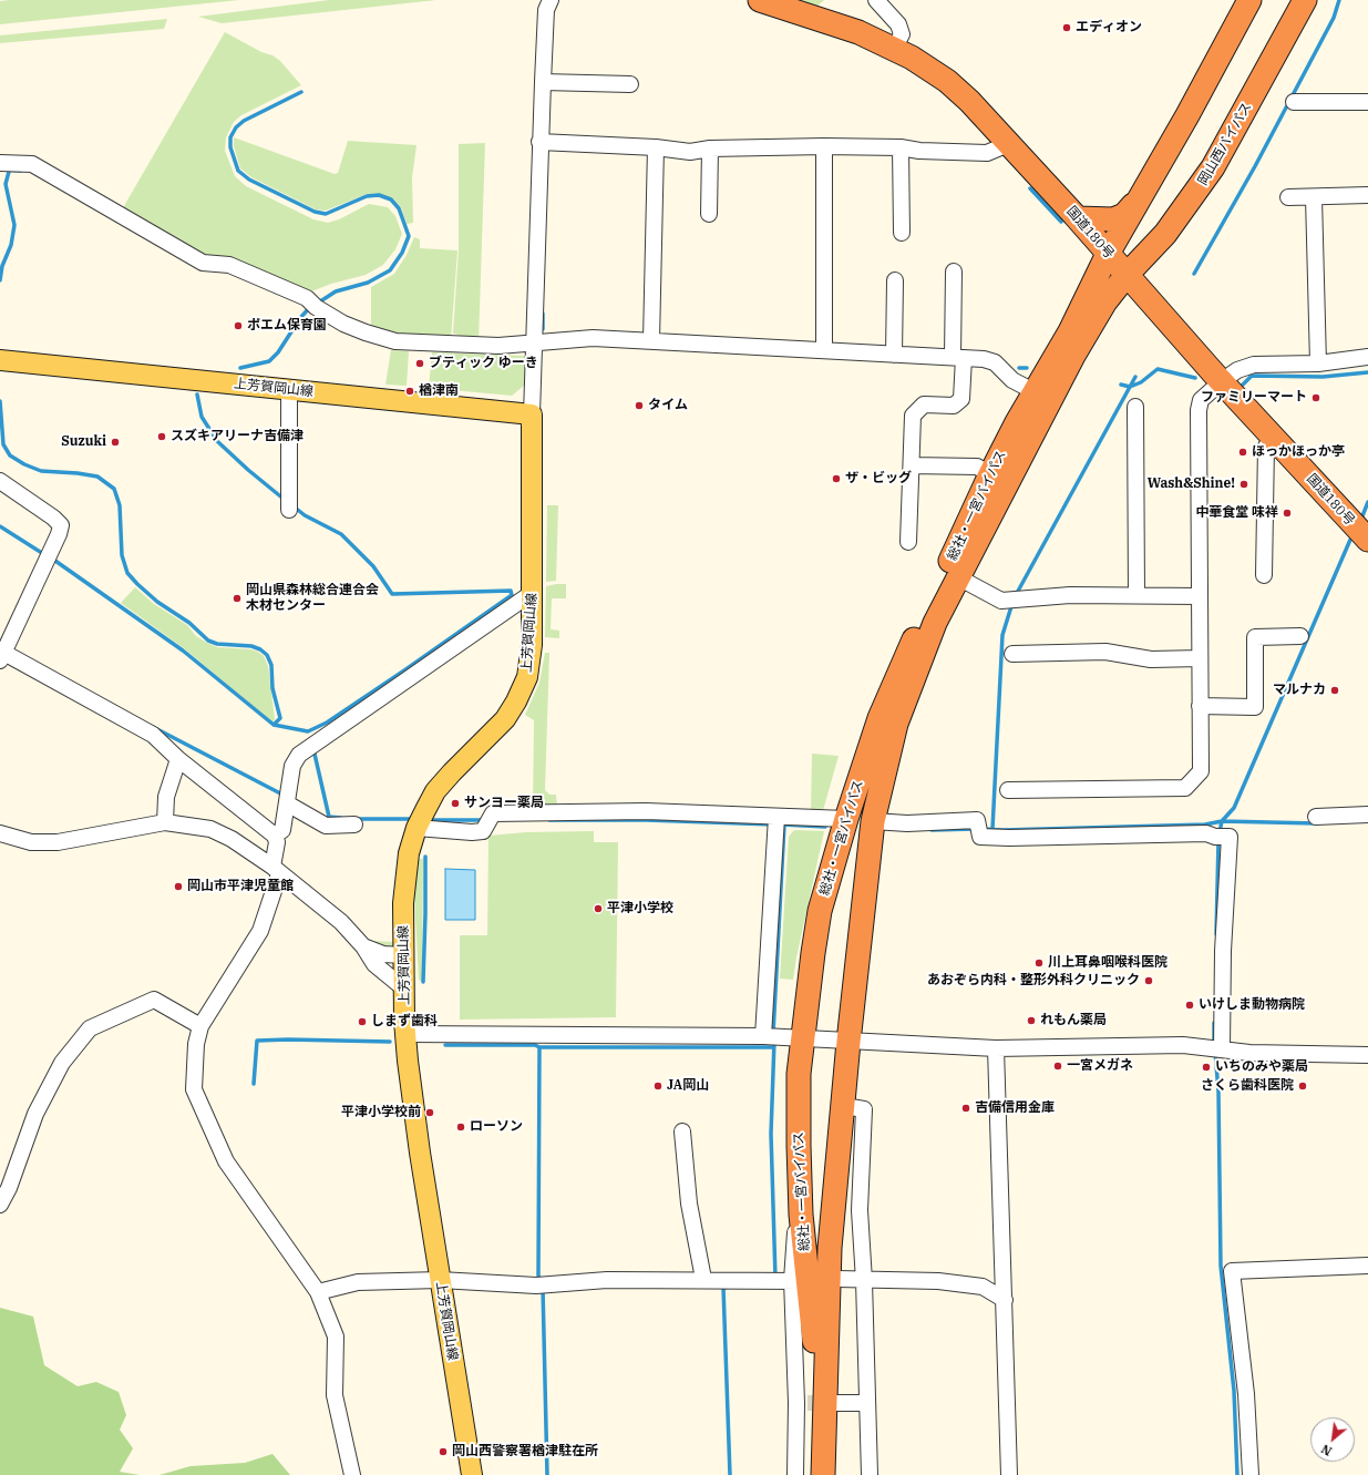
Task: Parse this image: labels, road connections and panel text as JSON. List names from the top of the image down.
{
  "streets": {
    "highway": ["岡山西バイパス", "国道180号", "総社・一宮バイパス"],
    "main road": ["上芳賀岡山線"]
  },
  "crossings": [
    ["岡山西バイパス", "国道180号"],
    ["岡山西バイパス", "総社・一宮バイパス"],
    ["国道180号", "総社・一宮バイパス"]
  ],
  "places": [
    "エディオン",
    "ポエム保育園",
    "ブティック ゆーき",
    "楢津南",
    "ファミリーマート",
    "タイム",
    "スズキアリーナ吉備津",
    "Suzuki",
    "ほっかほっか亭",
    "ザ・ビッグ",
    "Wash&Shine!",
    "中華食堂 味祥",
    "岡山県森林総合連合会 木材センター",
    "マルナカ",
    "サンヨー薬局",
    "岡山市平津児童館",
    "平津小学校",
    "川上耳鼻咽喉科医院",
    "あおぞら内科・整形外科クリニック",
    "いけしま動物病院",
    "れもん薬局",
    "しまず歯科",
    "一宮メガネ",
    "いちのみや薬局",
    "JA岡山",
    "さくら歯科医院",
    "吉備信用金庫",
    "平津小学校前",
    "ローソン",
    "岡山西警察署楢津駐在所"
  ],
  "north": "bottom left"
}
